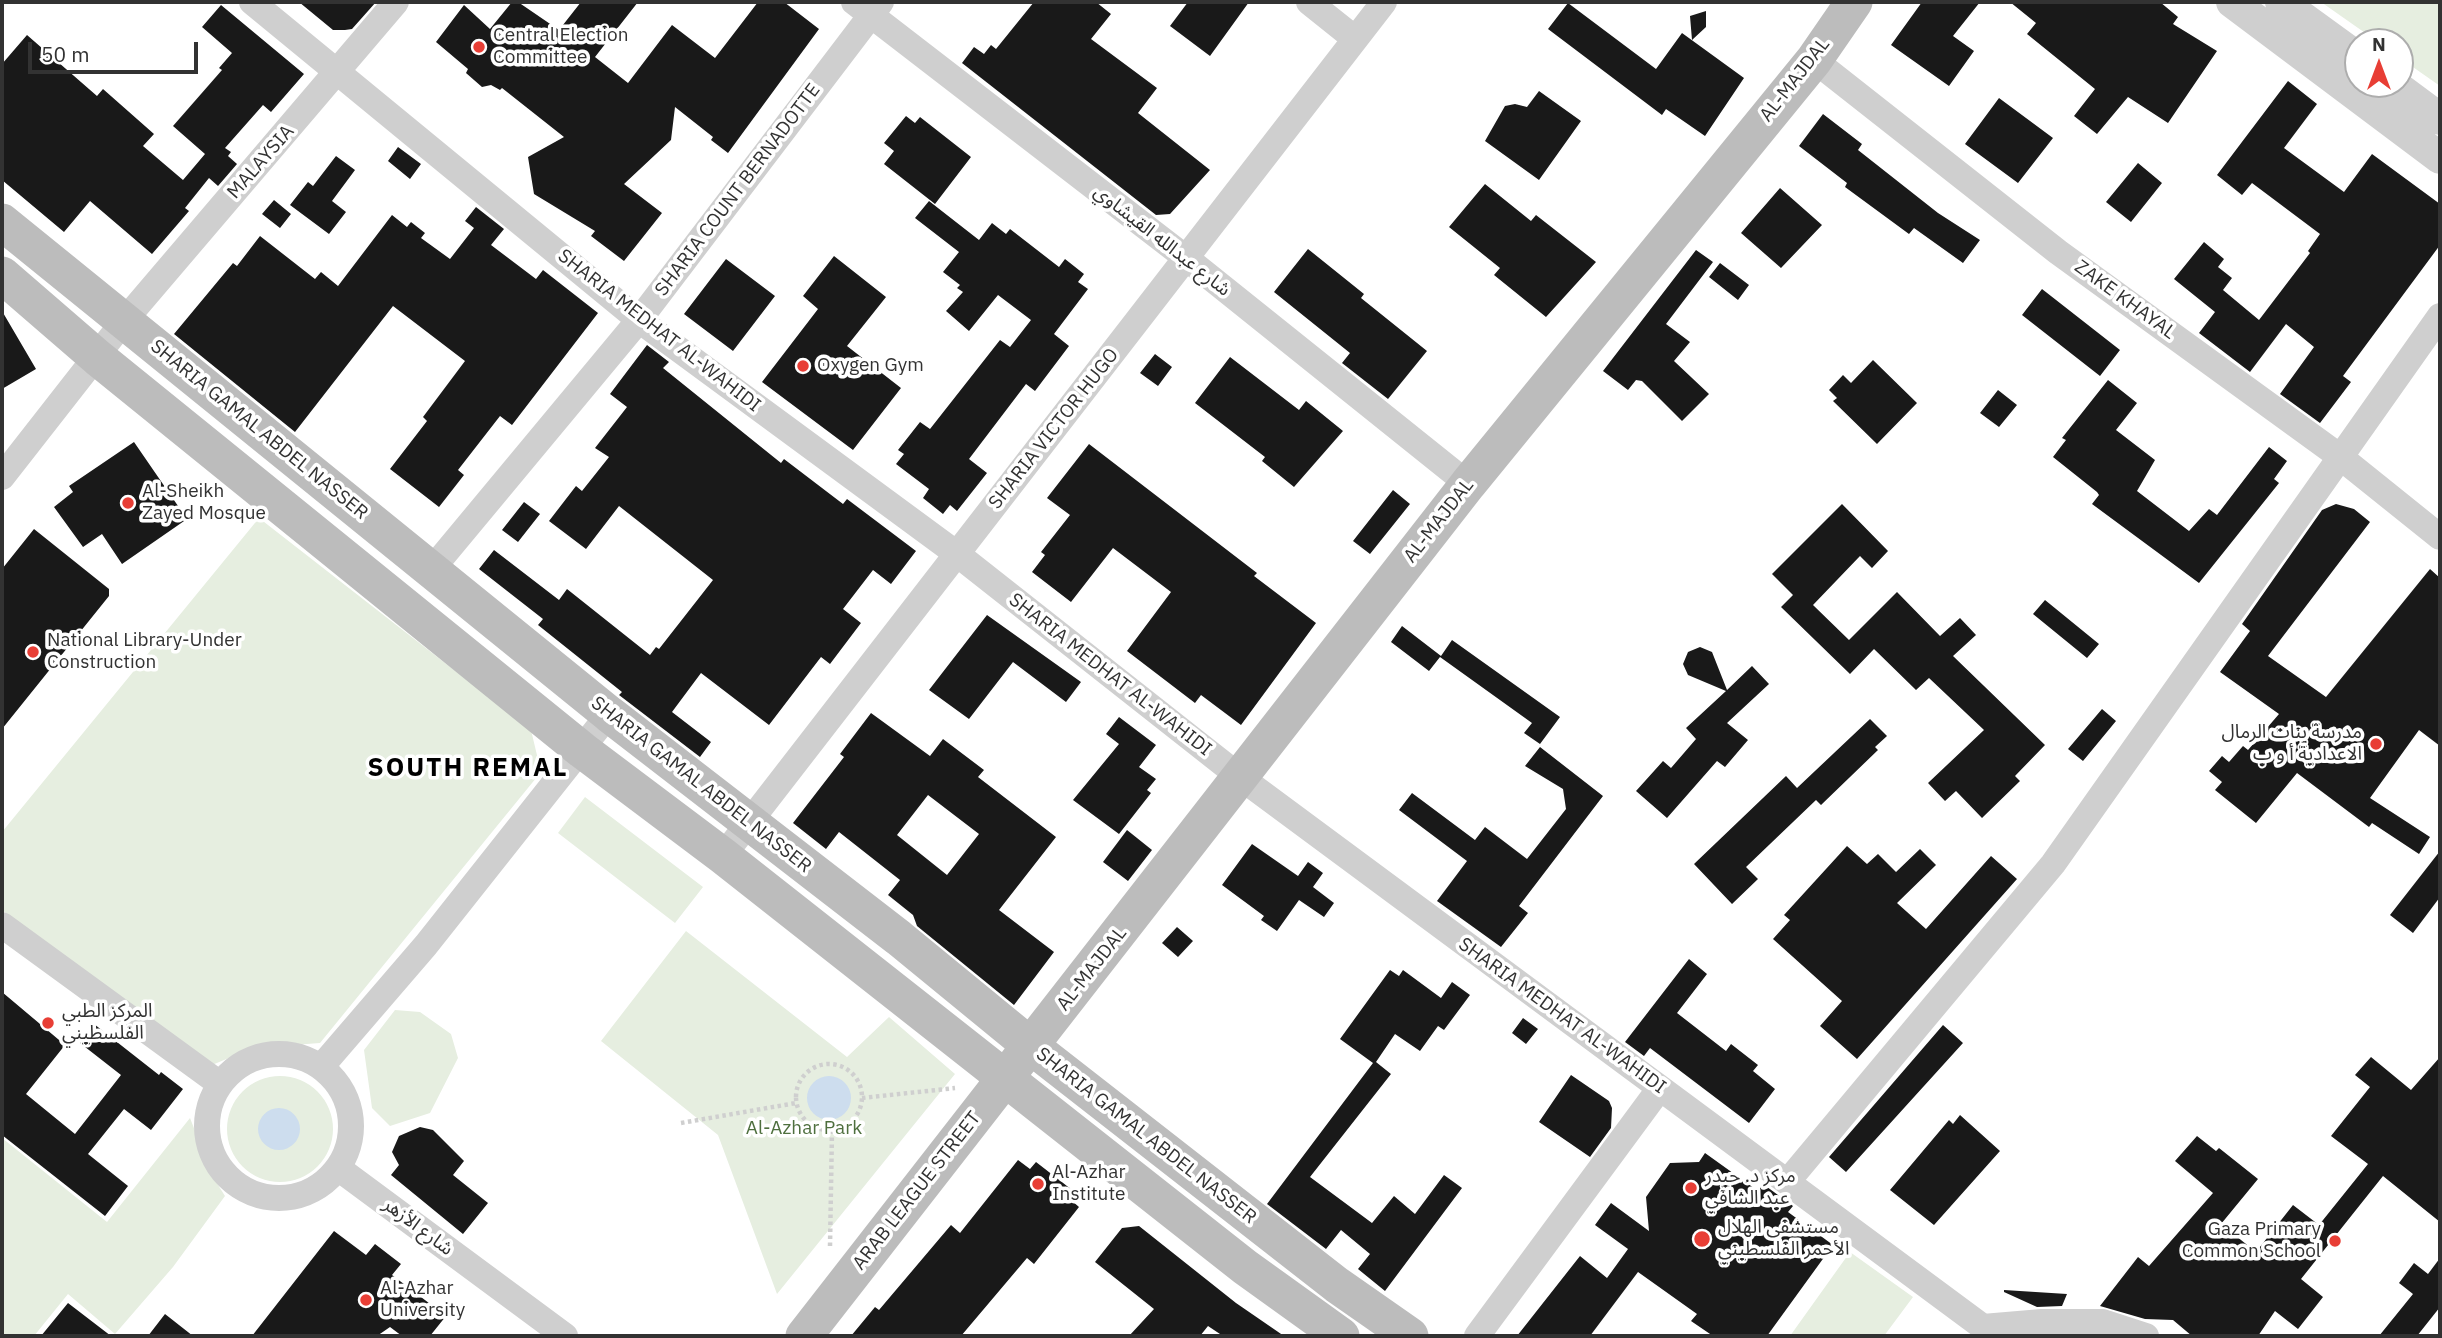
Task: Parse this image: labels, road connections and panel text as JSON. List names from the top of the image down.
{
  "streets": {
    "main road": ["AL-MAJDAL", "SHARIA GAMAL ABDEL NASSER", "ARAB LEAGUE STREET"],
    "street": [
      "MALAYSIA",
      "SHARIA COUNT BERNADOTTE",
      "شارع عبدالله القيشاوي",
      "ZAKE KHAYAL",
      "SHARIA MEDHAT AL-WAHIDI",
      "SHARIA VICTOR HUGO",
      "شارع الأزهر"
    ]
  },
  "crossings": [
    ["AL-MAJDAL", "شارع عبدالله القيشاوي"],
    ["AL-MAJDAL", "ZAKE KHAYAL"],
    ["AL-MAJDAL", "SHARIA MEDHAT AL-WAHIDI"],
    ["AL-MAJDAL", "SHARIA GAMAL ABDEL NASSER"],
    ["AL-MAJDAL", "ARAB LEAGUE STREET"],
    ["MALAYSIA", "SHARIA MEDHAT AL-WAHIDI"],
    ["MALAYSIA", "SHARIA GAMAL ABDEL NASSER"],
    ["SHARIA COUNT BERNADOTTE", "شارع عبدالله القيشاوي"],
    ["SHARIA COUNT BERNADOTTE", "SHARIA MEDHAT AL-WAHIDI"],
    ["SHARIA COUNT BERNADOTTE", "SHARIA GAMAL ABDEL NASSER"],
    ["شارع عبدالله القيشاوي", "SHARIA VICTOR HUGO"],
    ["SHARIA MEDHAT AL-WAHIDI", "SHARIA VICTOR HUGO"],
    ["SHARIA VICTOR HUGO", "SHARIA GAMAL ABDEL NASSER"],
    ["SHARIA GAMAL ABDEL NASSER", "ARAB LEAGUE STREET"]
  ],
  "districts": ["SOUTH REMAL"],
  "parks": ["Al-Azhar Park"],
  "places": [
    "Central Election Committee",
    "Oxygen Gym",
    "Al-Sheikh Zayed Mosque",
    "National Library-Under Construction",
    "مدرسة بنات الرمال الاعدادية أ و ب",
    "المركز الطبي الفلسطيني",
    "Al-Azhar Institute",
    "مركز د. حيدر عبد الشافي",
    "مستشفى الهلال الأحمر الفلسطيني",
    "Gaza Primary Common School",
    "Al-Azhar University"
  ],
  "scale_bar": "50 m",
  "north": "top"
}
